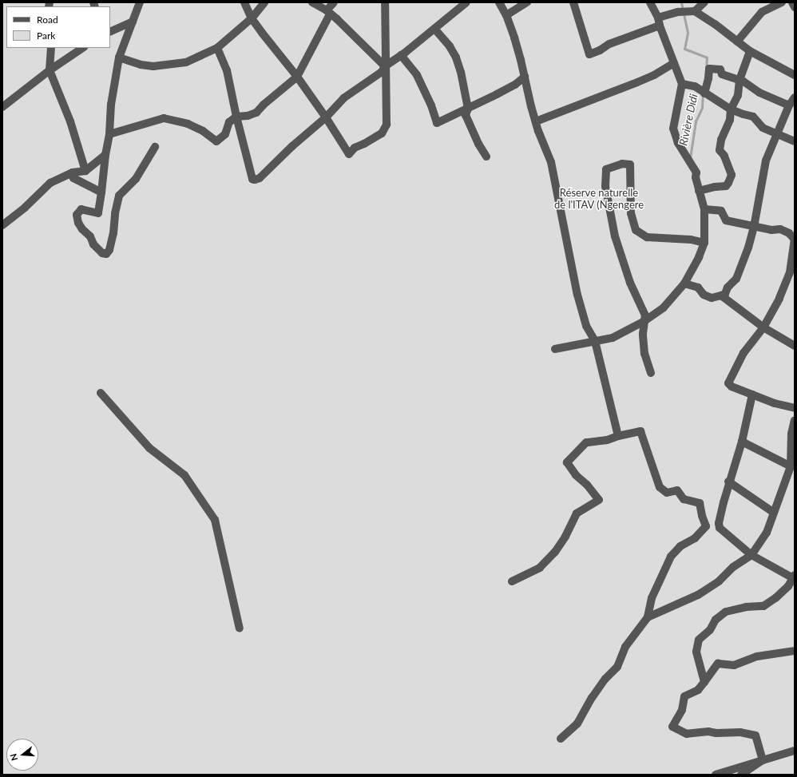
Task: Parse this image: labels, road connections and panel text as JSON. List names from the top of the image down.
{
  "water": ["Rivière Didi"],
  "parks": ["Réserve naturelle de l'ITAV (Ngengere"],
  "legend": ["Road", "Park"],
  "north": "left"
}
